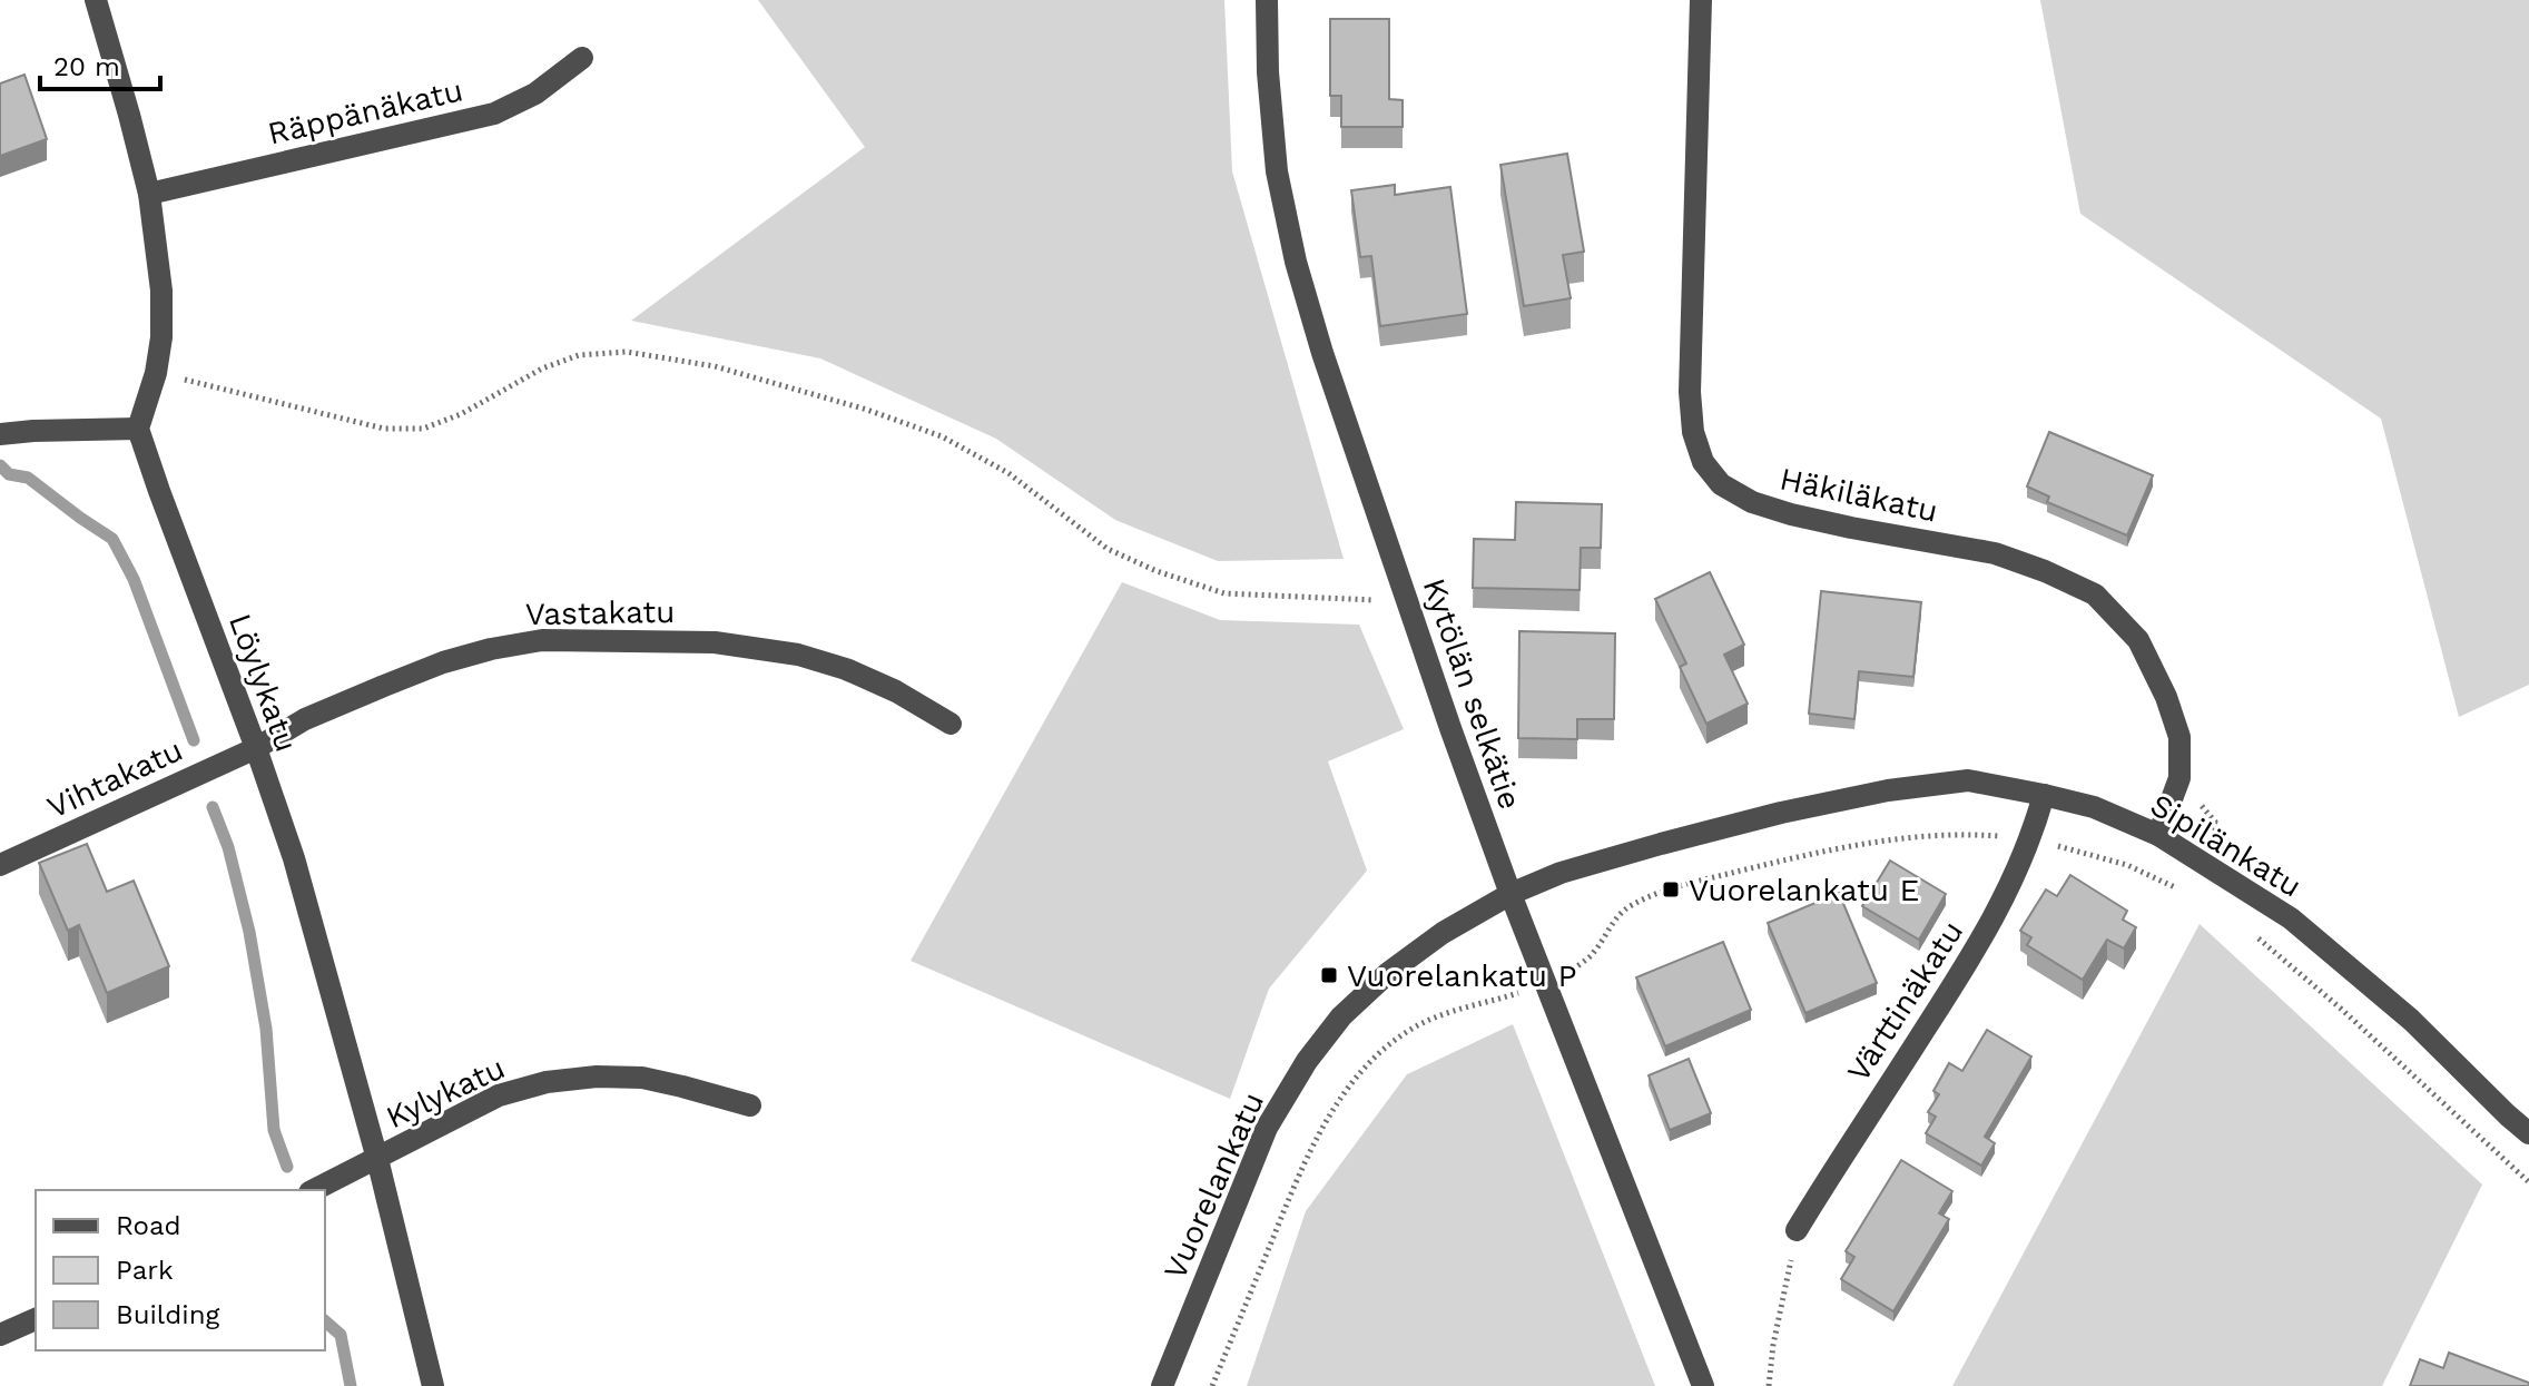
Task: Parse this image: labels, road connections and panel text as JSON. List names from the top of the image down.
{
  "streets": {
    "street": [
      "Räppänäkatu",
      "Häkiläkatu",
      "Vastakatu",
      "Löylykatu",
      "Kytölän selkätie",
      "Vihtakatu",
      "Sipilänkatu",
      "Värttinäkatu",
      "Kylykatu",
      "Vuorelankatu"
    ]
  },
  "crossings": [
    ["Häkiläkatu", "Sipilänkatu"],
    ["Vastakatu", "Löylykatu"],
    ["Vastakatu", "Vihtakatu"],
    ["Löylykatu", "Vihtakatu"],
    ["Löylykatu", "Kylykatu"],
    ["Kytölän selkätie", "Sipilänkatu"],
    ["Kytölän selkätie", "Vuorelankatu"],
    ["Sipilänkatu", "Värttinäkatu"],
    ["Sipilänkatu", "Vuorelankatu"]
  ],
  "places": {
    "transit": ["Vuorelankatu E", "Vuorelankatu P"]
  },
  "legend": ["Road", "Park", "Building"],
  "scale_bar": "20 m"
}
